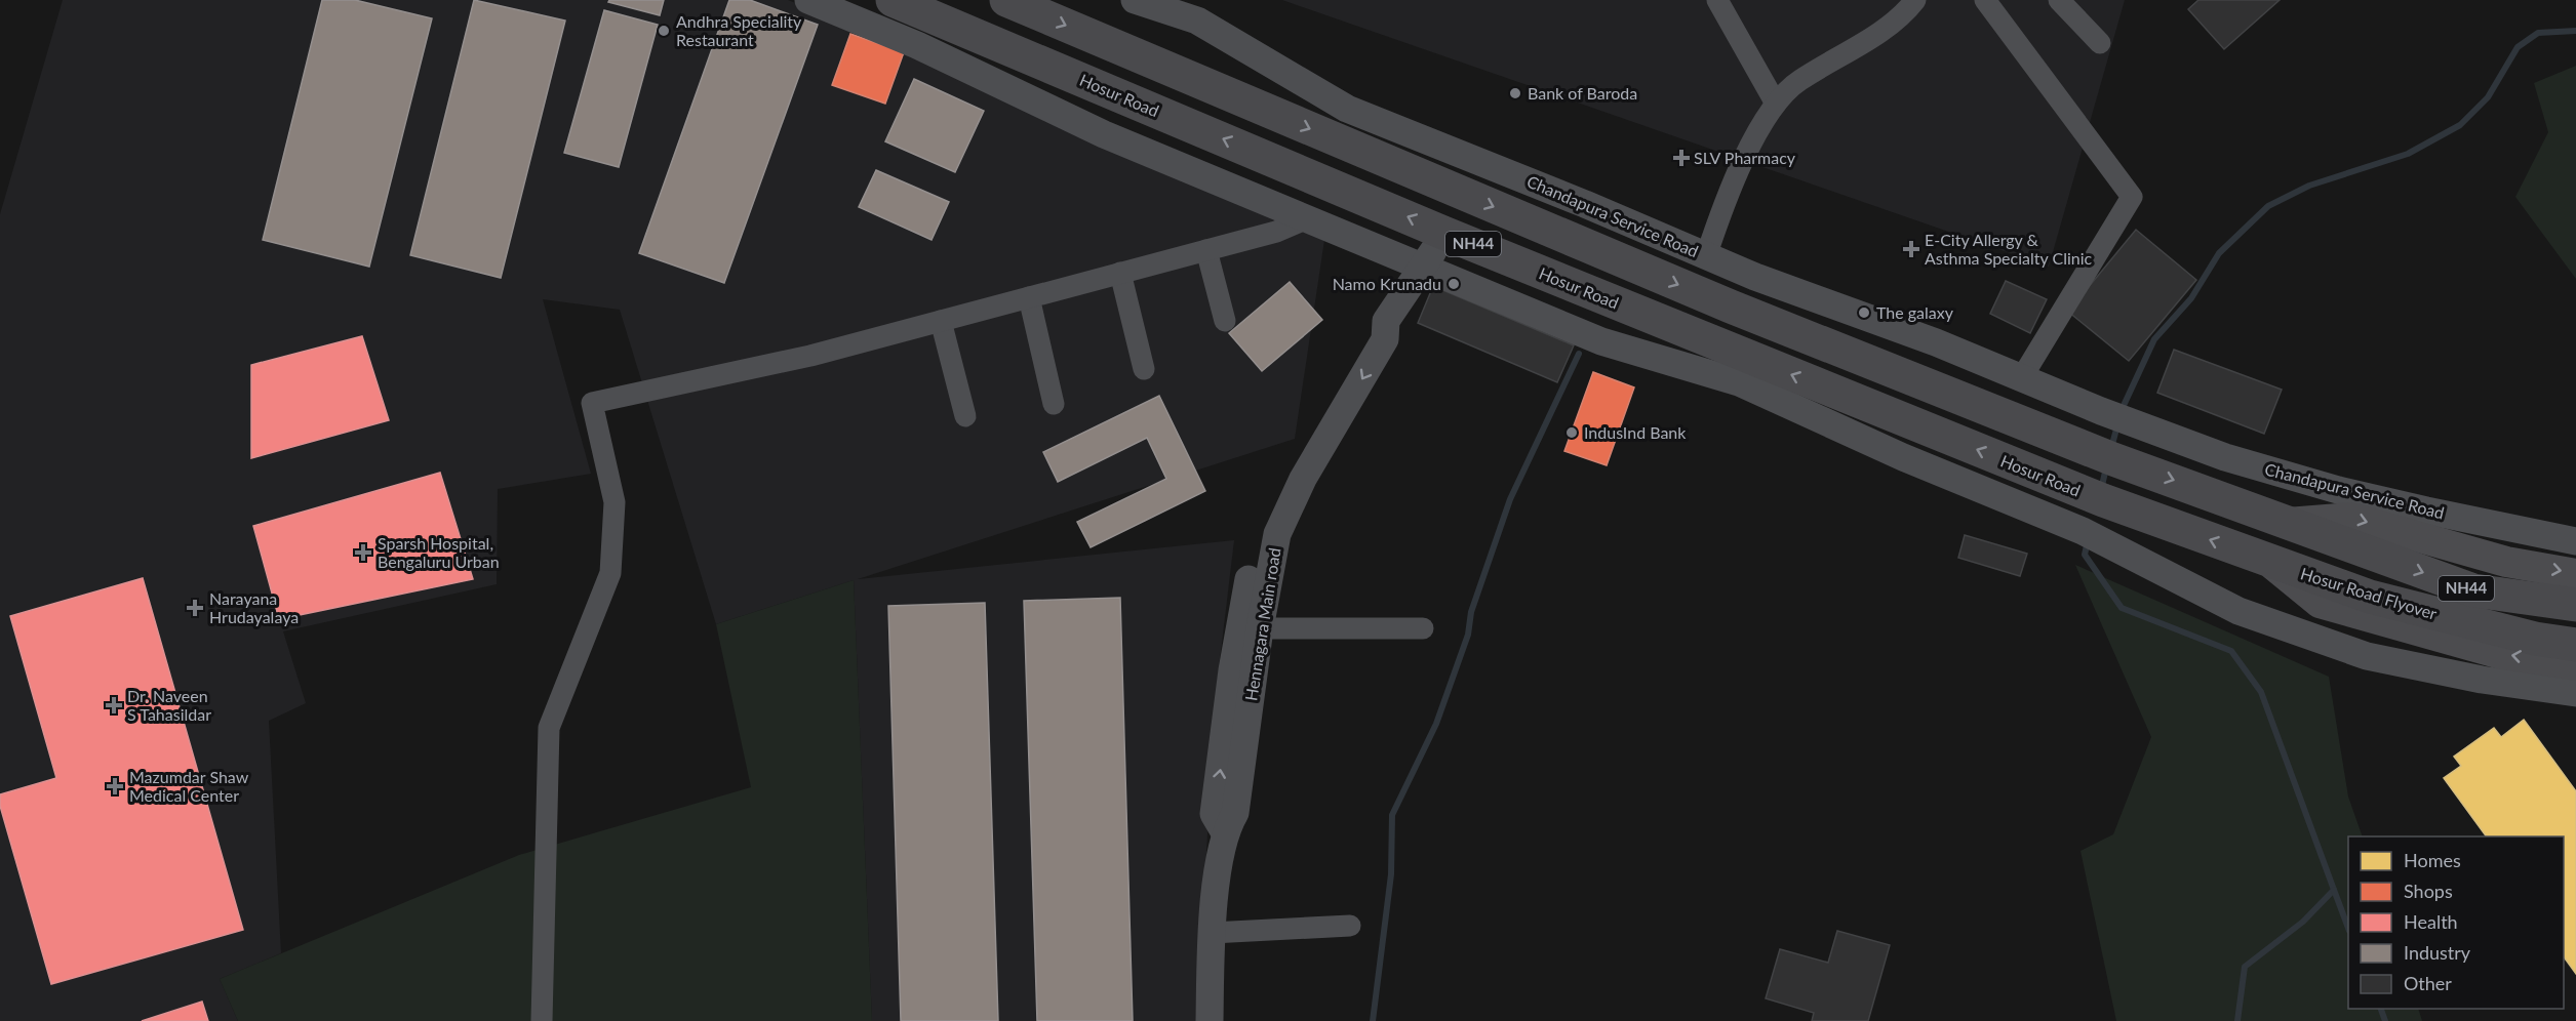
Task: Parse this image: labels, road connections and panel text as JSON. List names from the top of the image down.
{
  "streets": {
    "highway": ["Hosur Road", "NH44", "Hosur Road Flyover"],
    "street": ["Chandapura Service Road", "Hennagara Main road"]
  },
  "crossings": [
    ["Hosur Road", "Hosur Road Flyover"],
    ["Hosur Road", "Hennagara Main road"],
    ["NH44", "Hosur Road Flyover"]
  ],
  "places": {
    "other": [
      "Andhra Speciality Restaurant",
      "Bank of Baroda",
      "Namo Krunadu",
      "The galaxy",
      "IndusInd Bank"
    ],
    "health": [
      "SLV Pharmacy",
      "E-City Allergy & Asthma Specialty Clinic",
      "Sparsh Hospital, Bengaluru Urban",
      "Narayana Hrudayalaya",
      "Dr. Naveen S Tahasildar",
      "Mazumdar Shaw Medical Center"
    ]
  },
  "legend": [
    "Homes",
    "Shops",
    "Health",
    "Industry",
    "Other"
  ]
}
